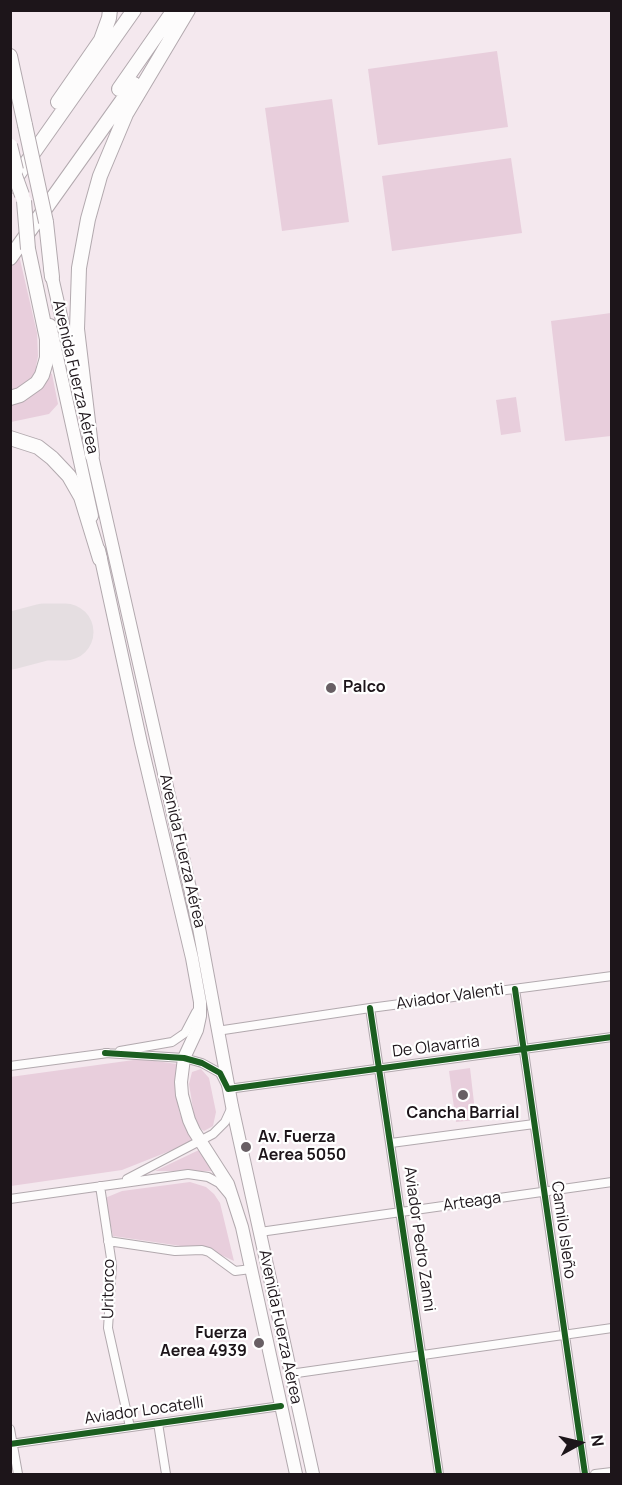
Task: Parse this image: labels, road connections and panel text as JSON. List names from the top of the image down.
{
  "streets": {
    "main road": ["Avenida Fuerza Aérea"],
    "street": [
      "Aviador Valenti",
      "De Olavarria",
      "Arteaga",
      "Camilo Isleño",
      "Aviador Pedro Zanni",
      "Uritorco",
      "Aviador Locatelli"
    ]
  },
  "crossings": [
    ["Avenida Fuerza Aérea", "Aviador Valenti"],
    ["Avenida Fuerza Aérea", "De Olavarria"],
    ["Avenida Fuerza Aérea", "Arteaga"],
    ["Avenida Fuerza Aérea", "Aviador Locatelli"],
    ["Aviador Valenti", "Camilo Isleño"],
    ["Aviador Valenti", "Aviador Pedro Zanni"],
    ["De Olavarria", "Camilo Isleño"],
    ["De Olavarria", "Aviador Pedro Zanni"],
    ["Arteaga", "Camilo Isleño"],
    ["Arteaga", "Aviador Pedro Zanni"],
    ["Uritorco", "Aviador Locatelli"]
  ],
  "places": [
    "Palco",
    "Cancha Barrial",
    "Av. Fuerza Aerea 5050",
    "Fuerza Aerea 4939"
  ],
  "north": "right"
}
